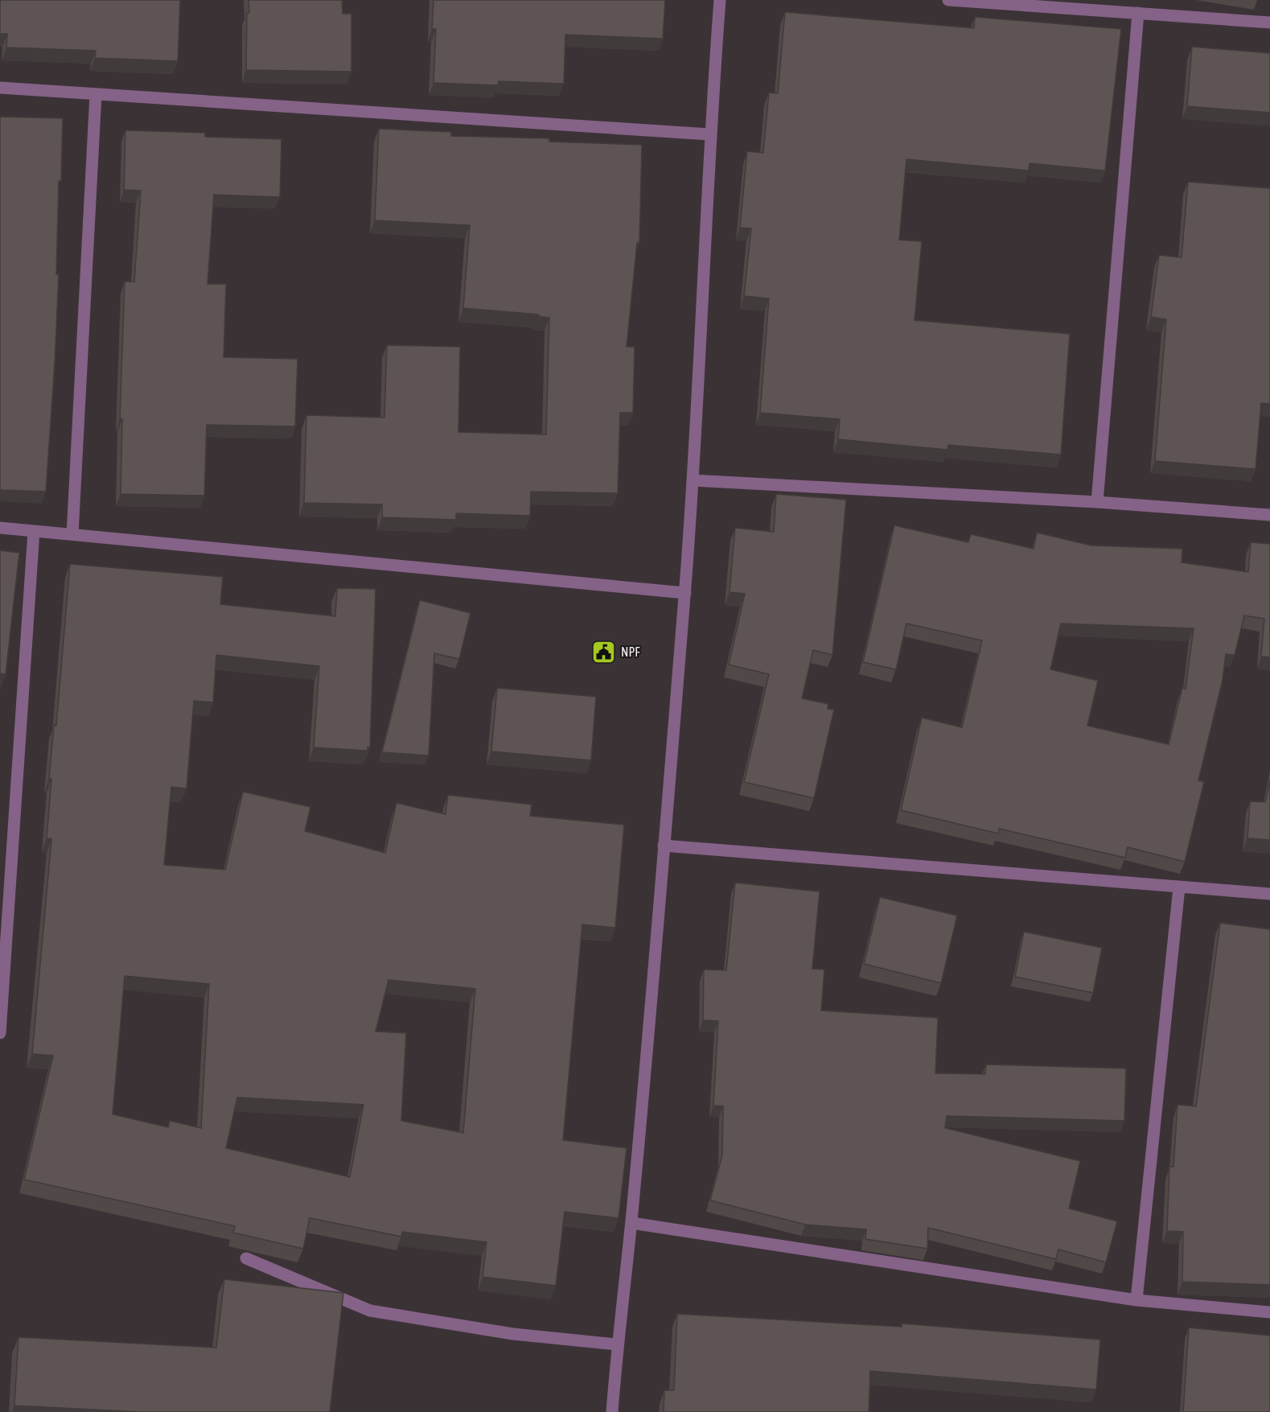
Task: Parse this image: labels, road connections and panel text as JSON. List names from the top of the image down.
{
  "places": {
    "public building": ["NPF"]
  }
}
